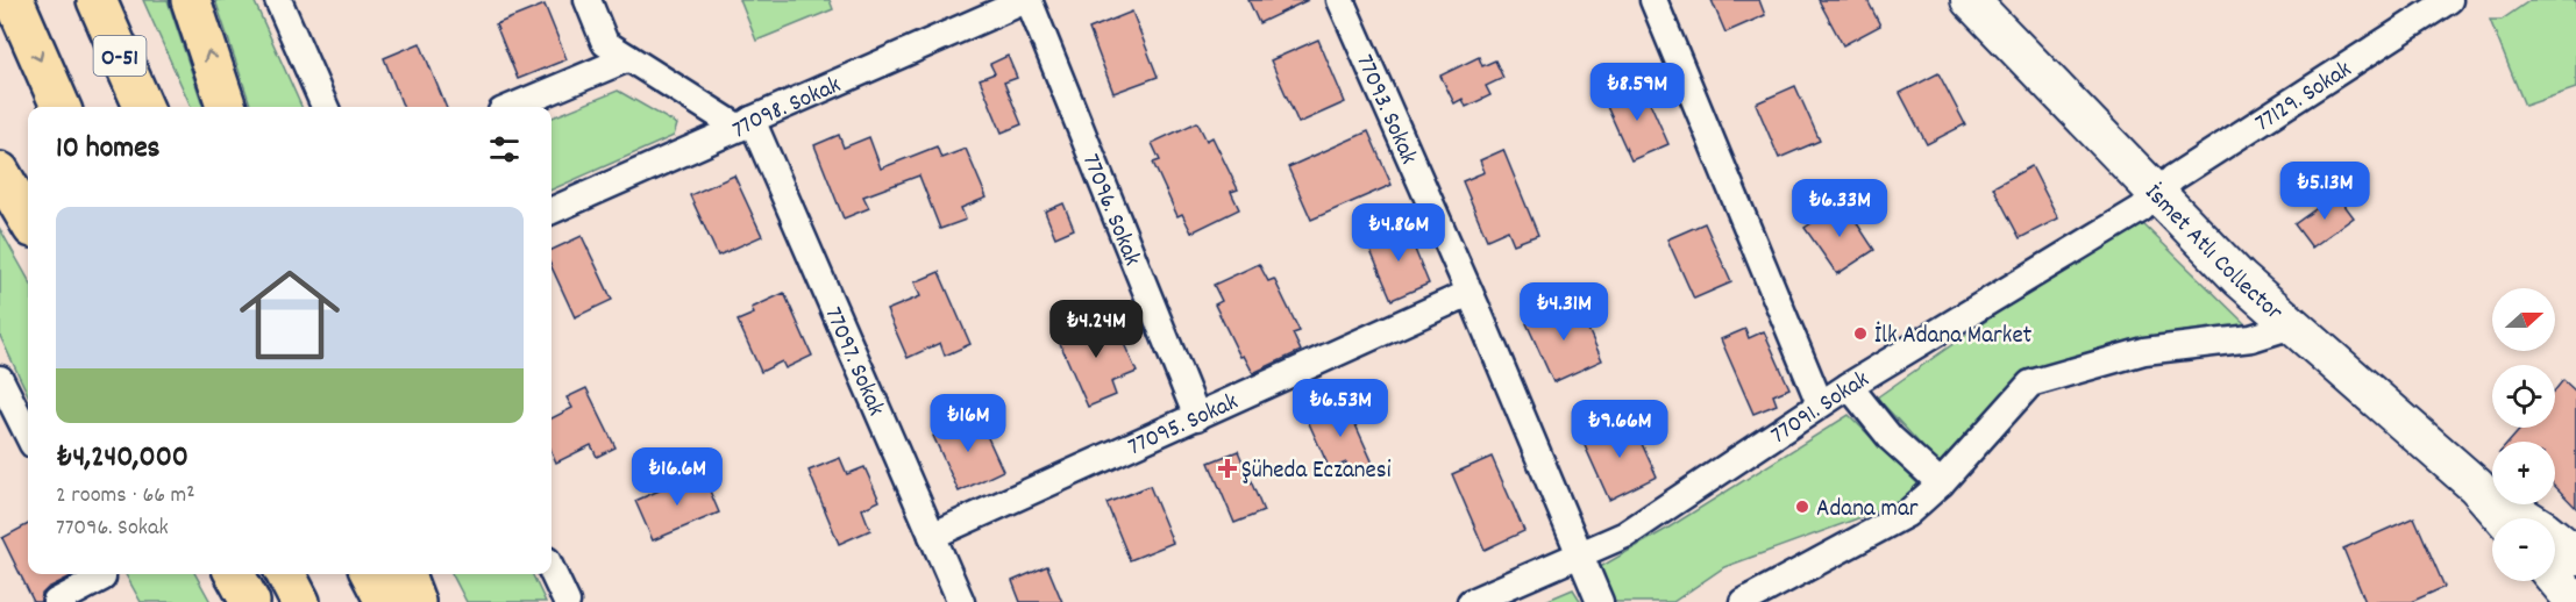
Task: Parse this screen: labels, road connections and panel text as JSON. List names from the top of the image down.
{
  "streets": {
    "highway": ["O-51"],
    "main road": ["İsmet Atlı Collector"],
    "street": [
      "77129. Sokak",
      "77098. Sokak",
      "77093. Sokak",
      "77096. Sokak",
      "77097. Sokak",
      "77091. Sokak",
      "77095. Sokak"
    ]
  },
  "crossings": [
    ["77129. Sokak", "İsmet Atlı Collector"],
    ["77129. Sokak", "77091. Sokak"],
    ["77098. Sokak", "77096. Sokak"],
    ["77098. Sokak", "77097. Sokak"],
    ["77093. Sokak", "77091. Sokak"],
    ["77093. Sokak", "77095. Sokak"],
    ["77096. Sokak", "77095. Sokak"],
    ["İsmet Atlı Collector", "77091. Sokak"],
    ["77097. Sokak", "77095. Sokak"]
  ],
  "places": {
    "other": ["İlk Adana Market", "Adana mar"],
    "health": ["Şüheda Eczanesi"]
  },
  "north": "right",
  "page": {
    "price": [
      "₺8.59M",
      "₺5.13M",
      "₺6.33M",
      "₺4.86M",
      "₺4.31M",
      "₺4.24M",
      "₺6.53M",
      "₺16M",
      "₺9.66M",
      "₺16.6M"
    ],
    "heading": "10 homes",
    "list": [
      {
        "name": "₺4,240,000",
        "note": "2 rooms · 66 m² · 77096. Sokak"
      }
    ],
    "map_buttons": ["+", "−"]
  }
}
